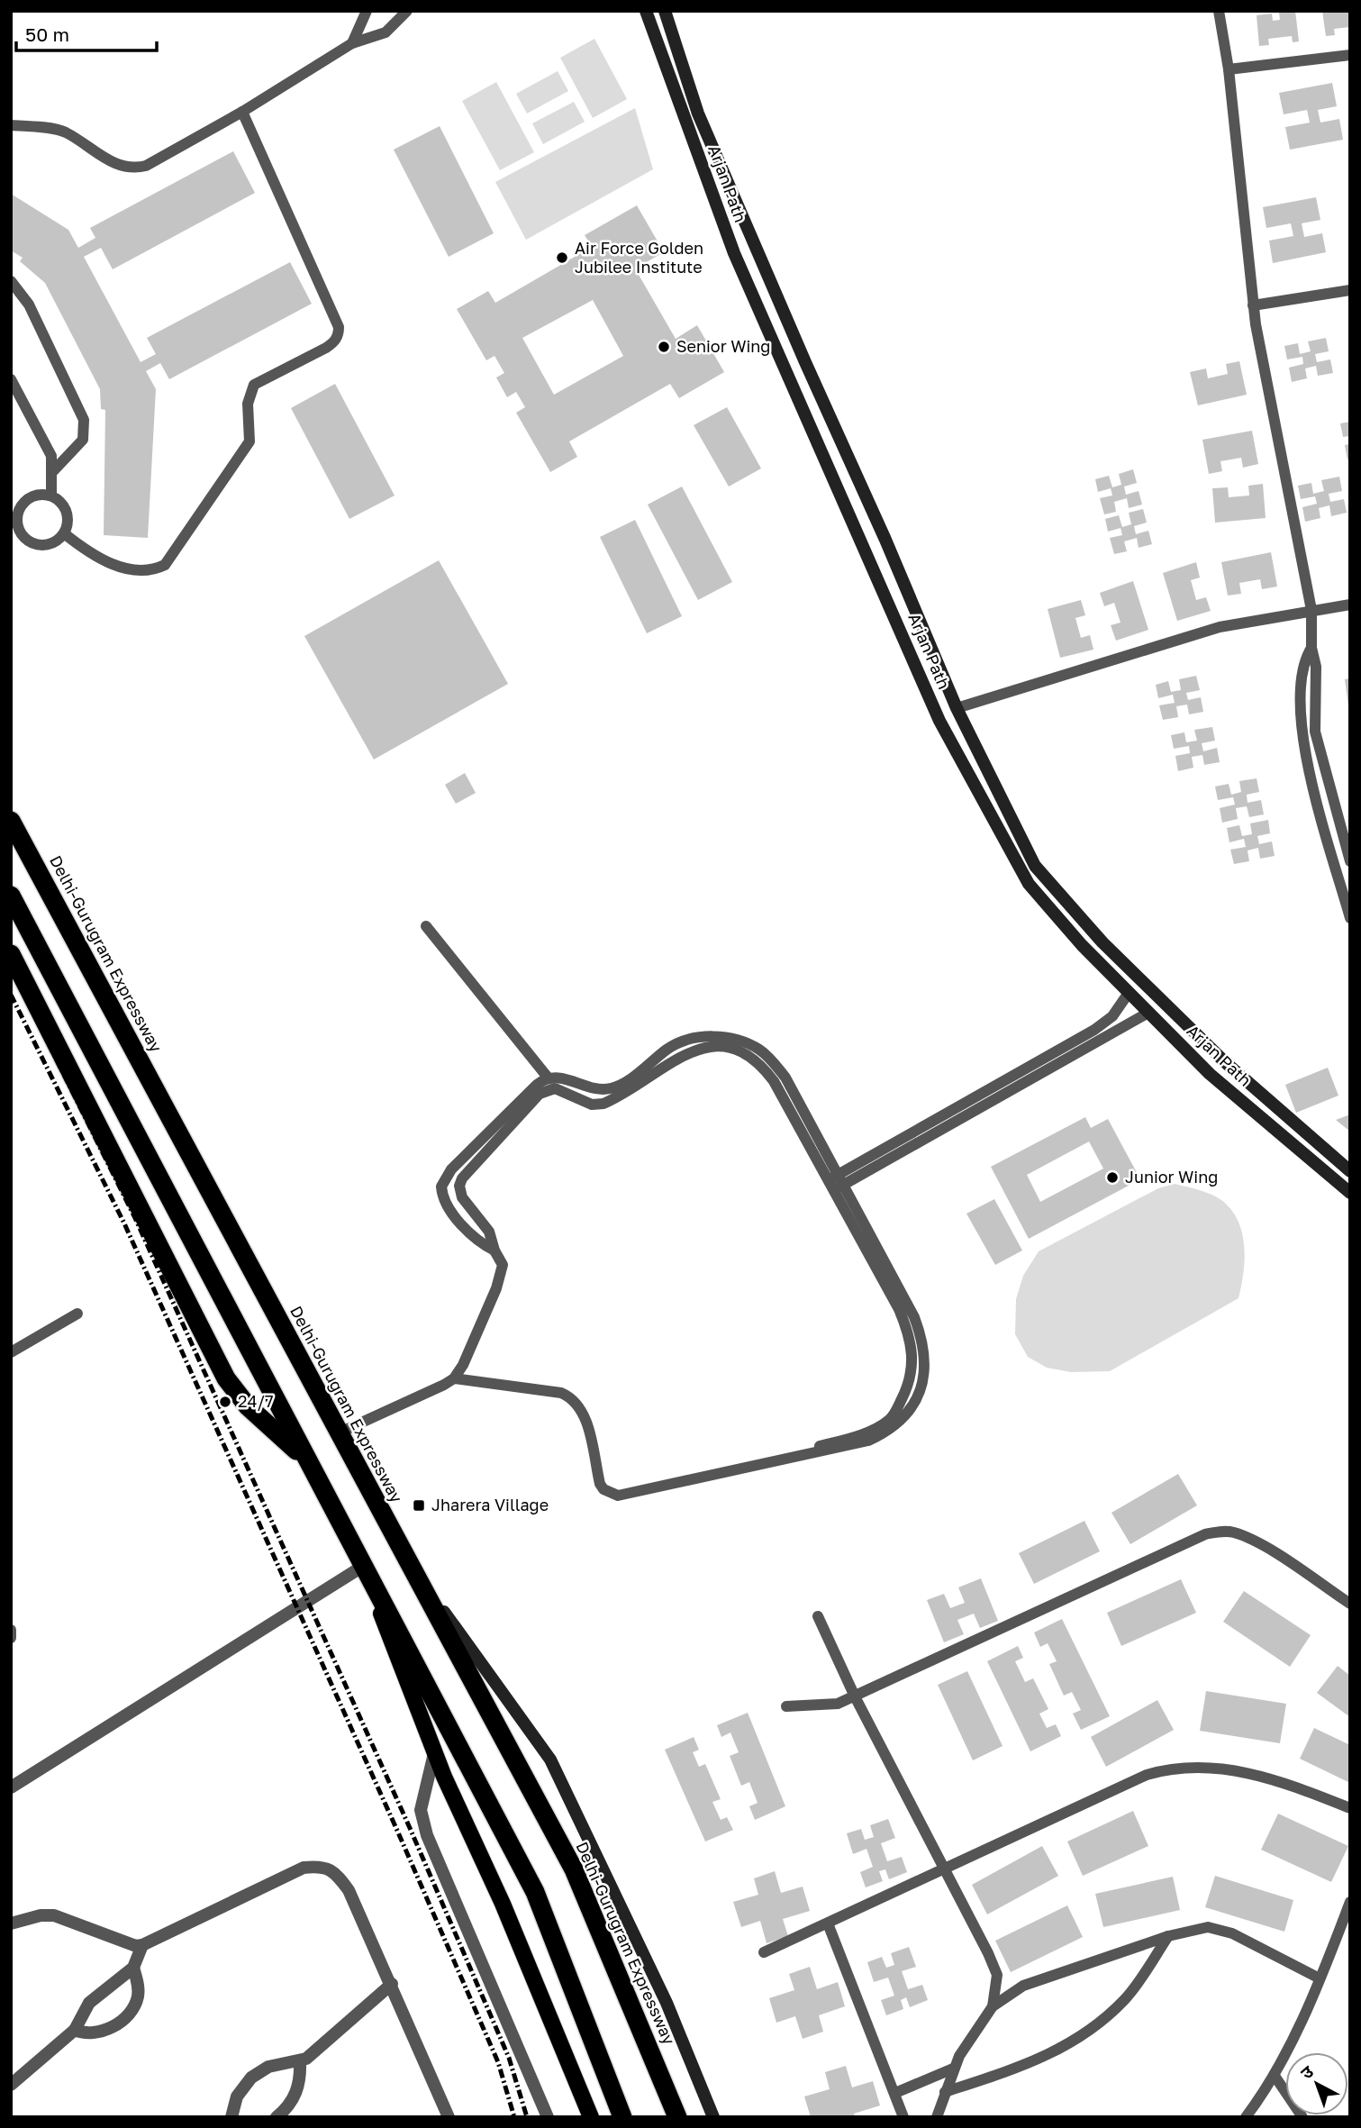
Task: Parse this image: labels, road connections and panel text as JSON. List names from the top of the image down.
{
  "streets": {
    "highway": ["Delhi-Gurugram Expressway"],
    "main road": ["Arjan Path"]
  },
  "places": {
    "other": [
      "Air Force Golden Jubilee Institute",
      "Senior Wing",
      "Junior Wing",
      "24/7"
    ],
    "transit": ["Jharera Village"]
  },
  "scale_bar": "50 m",
  "north": "top left"
}
